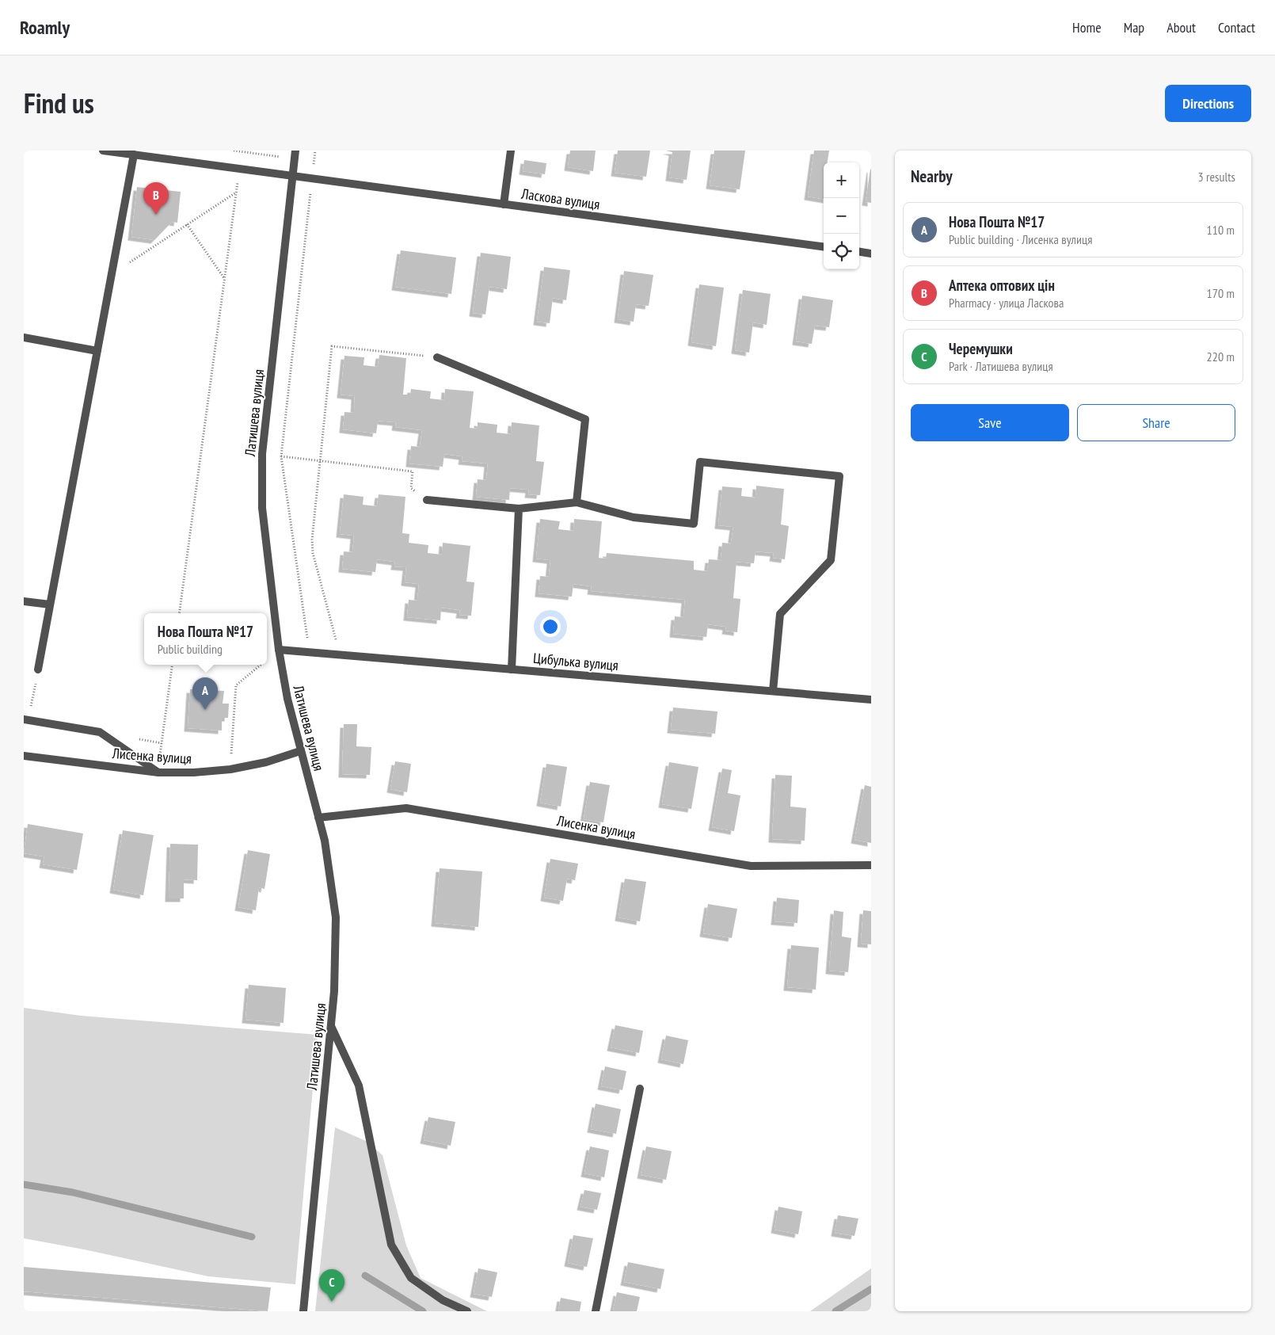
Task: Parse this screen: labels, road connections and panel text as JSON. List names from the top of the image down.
{
  "streets": {
    "street": [
      "Ласкова вулиця",
      "Латишева вулиця",
      "Цибулька вулиця",
      "Лисенка вулиця"
    ]
  },
  "crossings": [
    ["Ласкова вулиця", "Латишева вулиця"],
    ["Латишева вулиця", "Цибулька вулиця"],
    ["Латишева вулиця", "Лисенка вулиця"]
  ],
  "page": {
    "header": "Roamly",
    "nav": [
      "Home",
      "Map",
      "About",
      "Contact"
    ],
    "title": "Find us",
    "buttons": [
      "Directions",
      ["Save", "Share"]
    ],
    "heading": ["Nearby", "3 results"],
    "map_buttons": ["+", "−"],
    "pins": ["B", "A", "C"],
    "list": [
      {
        "mark": "A",
        "name": "Нова Пошта №17",
        "note": "Public building · Лисенка вулиця",
        "value": "110 m"
      },
      {
        "mark": "B",
        "name": "Аптека оптових цін",
        "note": "Pharmacy · улица Ласкова",
        "value": "170 m"
      },
      {
        "mark": "C",
        "name": "Черемушки",
        "note": "Park · Латишева вулиця",
        "value": "220 m"
      }
    ],
    "popup": ["Нова Пошта №17", "Public building"]
  }
}
